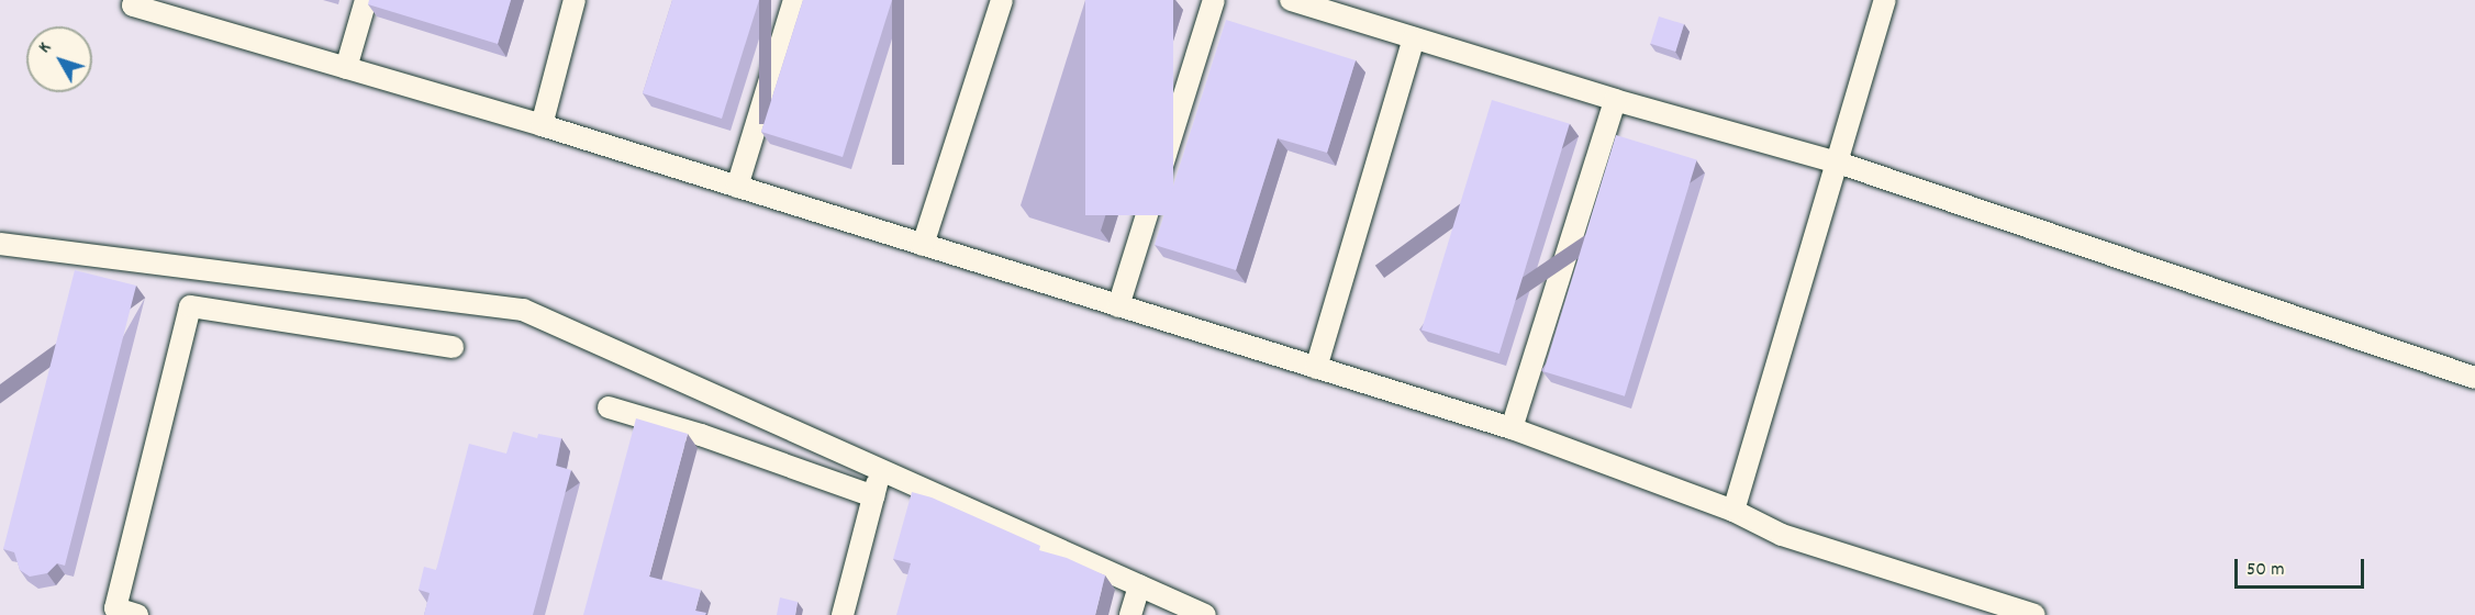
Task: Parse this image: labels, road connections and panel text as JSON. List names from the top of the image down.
{
  "scale_bar": "50 m",
  "north": "top left"
}
